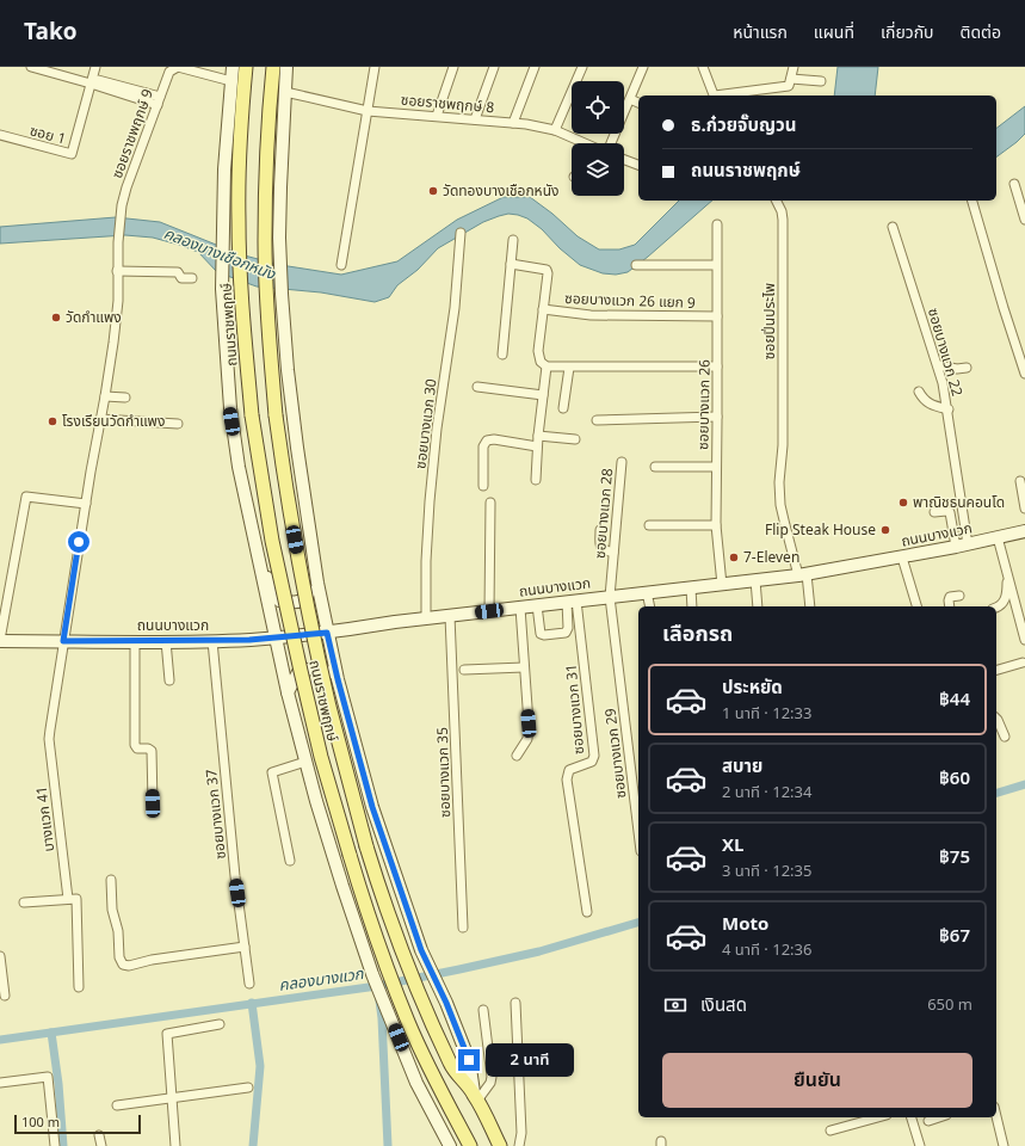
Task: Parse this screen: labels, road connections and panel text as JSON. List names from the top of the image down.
{
  "streets": {
    "main road": ["ถนนราชพฤกษ์", "ถนนบางแวก"],
    "street": [
      "ซอยราชพฤกษ์ 8",
      "ซอยราชพฤกษ์ 9",
      "ซอย 1",
      "ซอยบางแวก 26 แยก 9",
      "ซอยปิ่นประไพ",
      "ซอยบางแวก 22",
      "ซอยบางแวก 26",
      "ซอยบางแวก 30",
      "ซอยบางแวก 28",
      "ซอยบางแวก 31",
      "ซอยบางแวก 29",
      "ซอยบางแวก 35",
      "ซอยบางแวก 37",
      "บางแวก 41"
    ]
  },
  "crossings": [
    ["ซอยราชพฤกษ์ 8", "ถนนราชพฤกษ์"],
    ["ซอยราชพฤกษ์ 9", "ถนนราชพฤกษ์"],
    ["ซอยราชพฤกษ์ 9", "บางแวก 41"],
    ["ซอยบางแวก 26 แยก 9", "ซอยบางแวก 26"],
    ["ซอยปิ่นประไพ", "ถนนบางแวก"],
    ["ถนนราชพฤกษ์", "ถนนบางแวก"],
    ["ซอยบางแวก 22", "ถนนบางแวก"],
    ["ซอยบางแวก 26", "ถนนบางแวก"],
    ["ซอยบางแวก 30", "ถนนบางแวก"],
    ["ซอยบางแวก 28", "ถนนบางแวก"],
    ["ซอยบางแวก 28", "ซอยบางแวก 29"],
    ["ถนนบางแวก", "ซอยบางแวก 31"],
    ["ถนนบางแวก", "ซอยบางแวก 29"],
    ["ถนนบางแวก", "ซอยบางแวก 35"],
    ["ถนนบางแวก", "ซอยบางแวก 37"],
    ["ถนนบางแวก", "บางแวก 41"]
  ],
  "water": ["คลองบางเชือกหนัง", "คลองบางแวก"],
  "places": [
    "วัดทองบางเชือกหนัง",
    "วัดกำแพง",
    "โรงเรียนวัดกำแพง",
    "พาณิชธนคอนโด",
    "Flip Steak House",
    "7-Eleven"
  ],
  "scale_bar": "100 m",
  "page": {
    "header": "Tako",
    "nav": [
      "หน้าแรก",
      "แผนที่",
      "เกี่ยวกับ",
      "ติดต่อ"
    ],
    "banner": ["ธ.ก๋วยจั๊บญวน", "ถนนราชพฤกษ์"],
    "heading": "เลือกรถ",
    "list": [
      {
        "name": "ประหยัด",
        "note": "1 นาที · 12:33",
        "value": "฿44"
      },
      {
        "name": "สบาย",
        "note": "2 นาที · 12:34",
        "value": "฿60"
      },
      {
        "name": "XL",
        "note": "3 นาที · 12:35",
        "value": "฿75"
      },
      {
        "name": "Moto",
        "note": "4 นาที · 12:36",
        "value": "฿67"
      }
    ],
    "pay": ["เงินสด", "650 m"],
    "bubble": "2 นาที",
    "buttons": "ยืนยัน",
    "scale": "100 m"
  }
}
